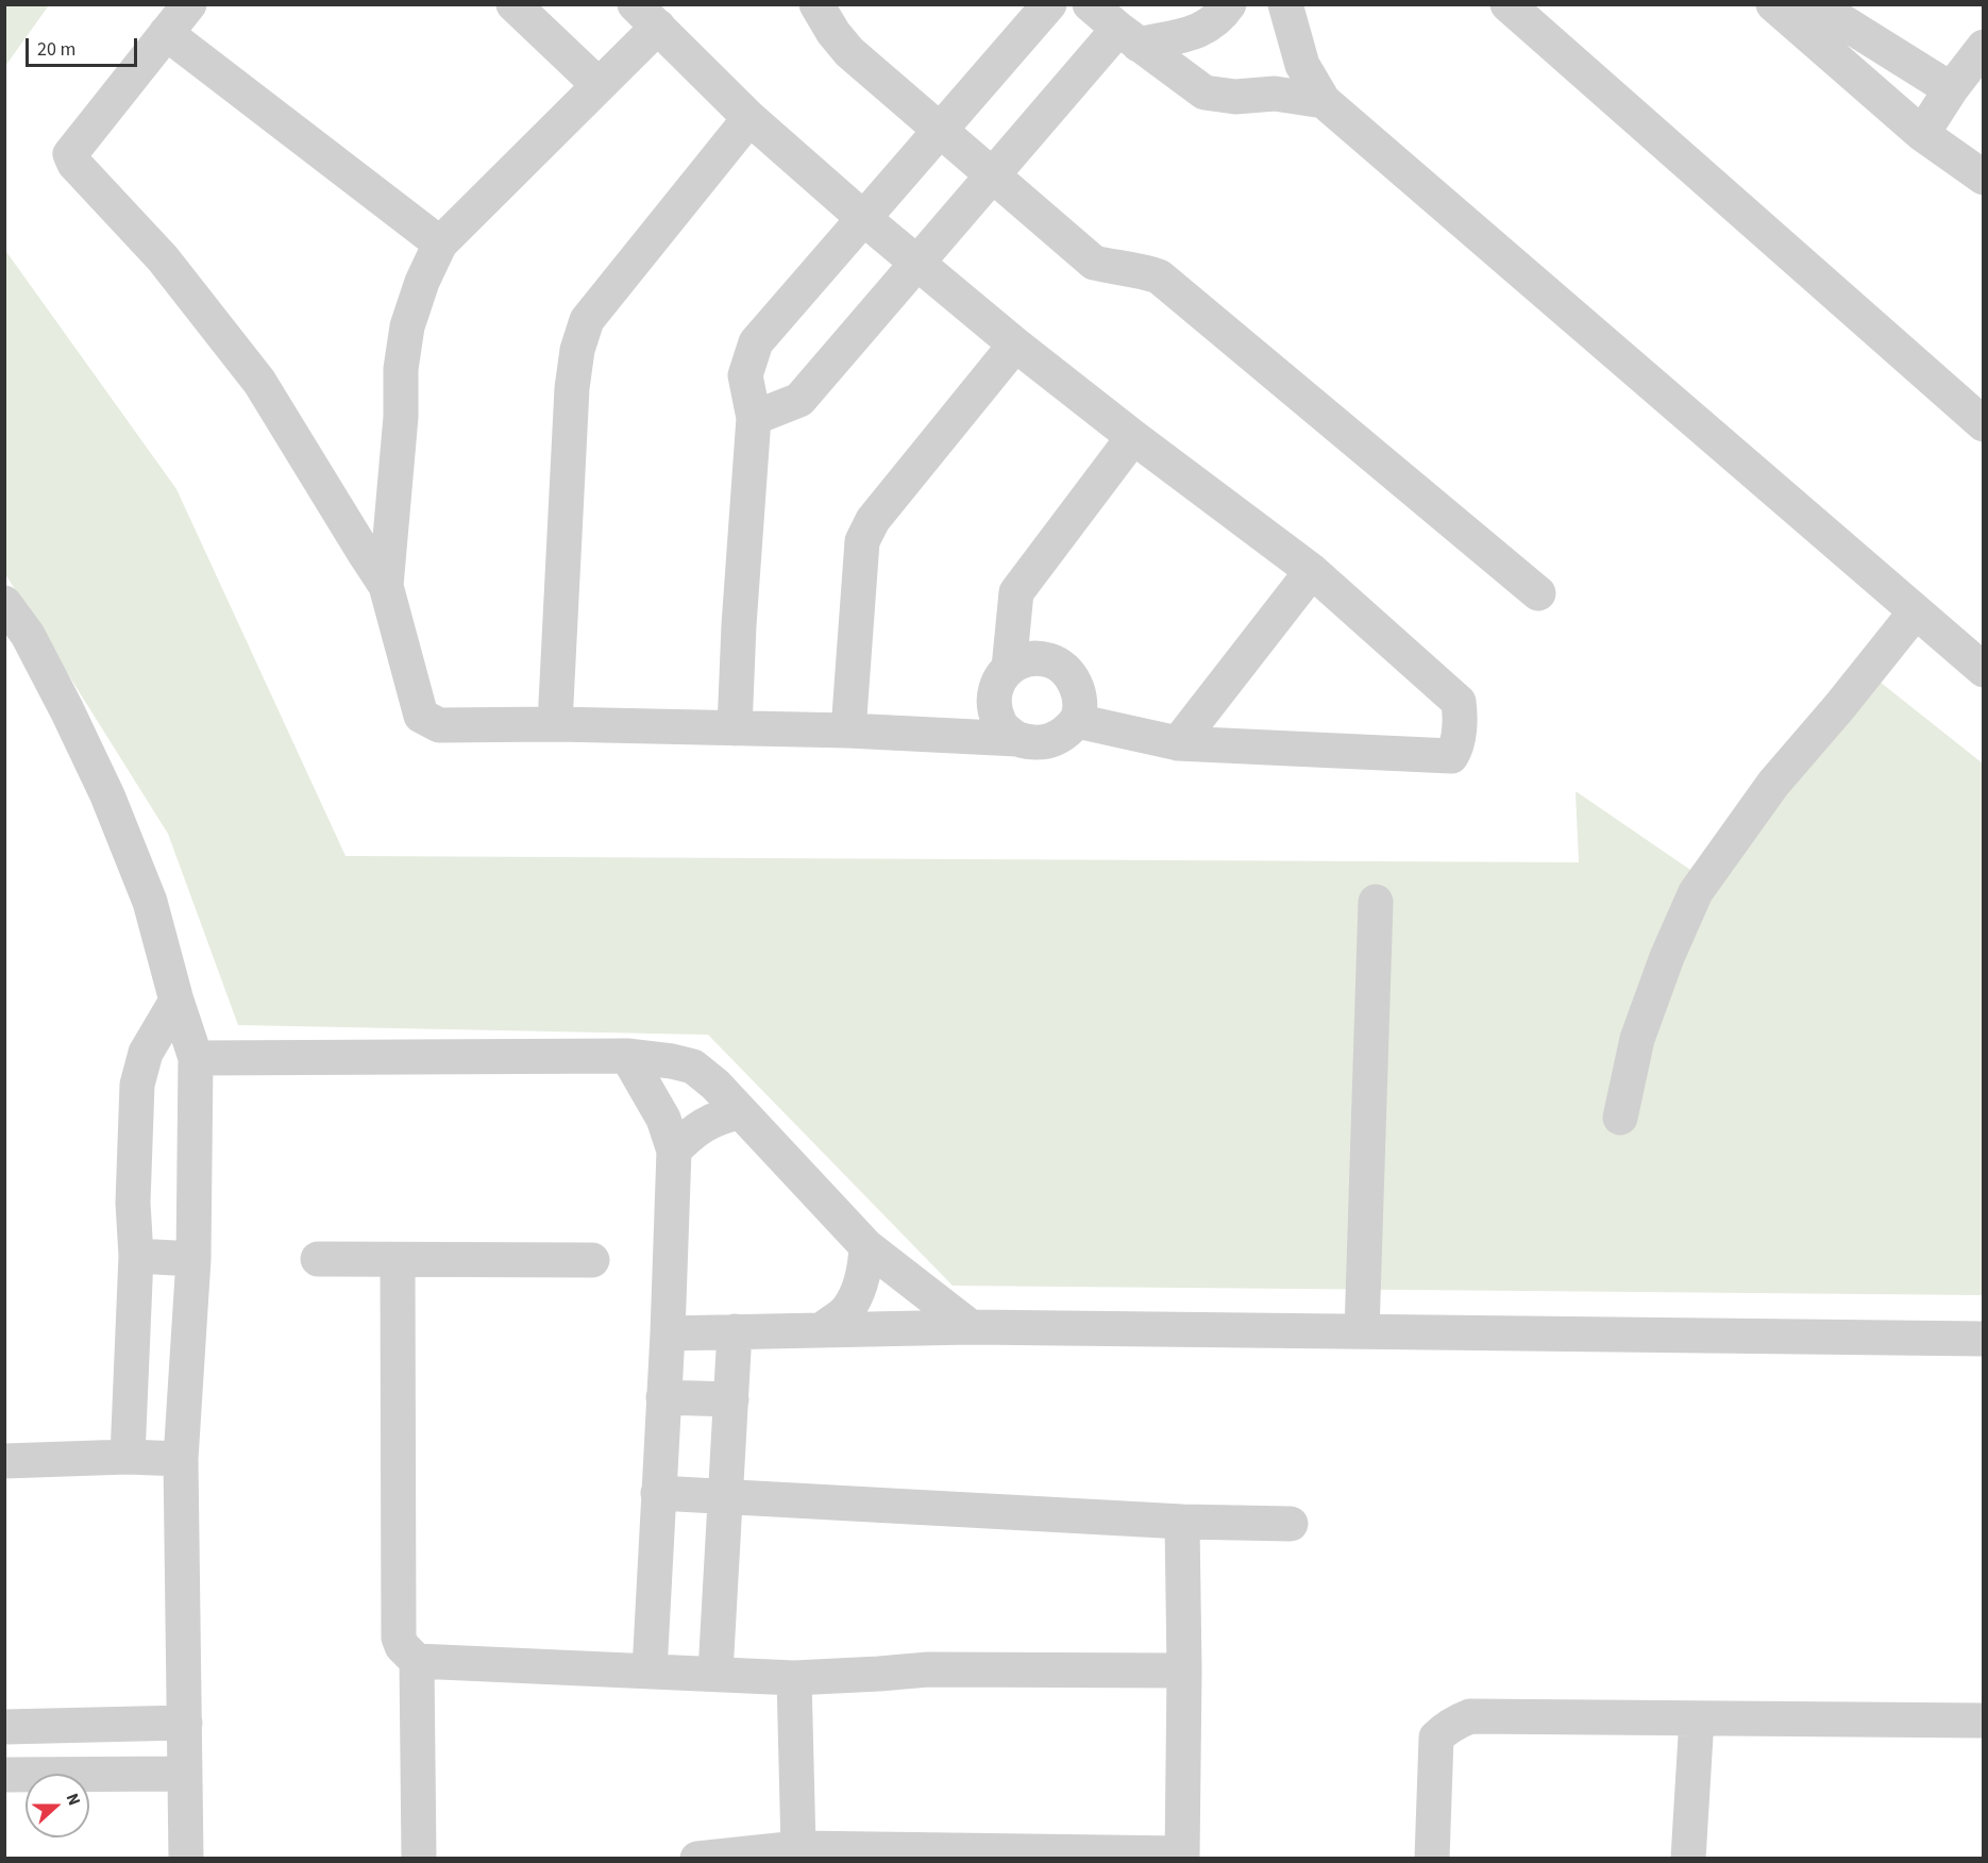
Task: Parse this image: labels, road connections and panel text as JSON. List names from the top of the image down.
{
  "scale_bar": "20 m",
  "north": "right"
}
